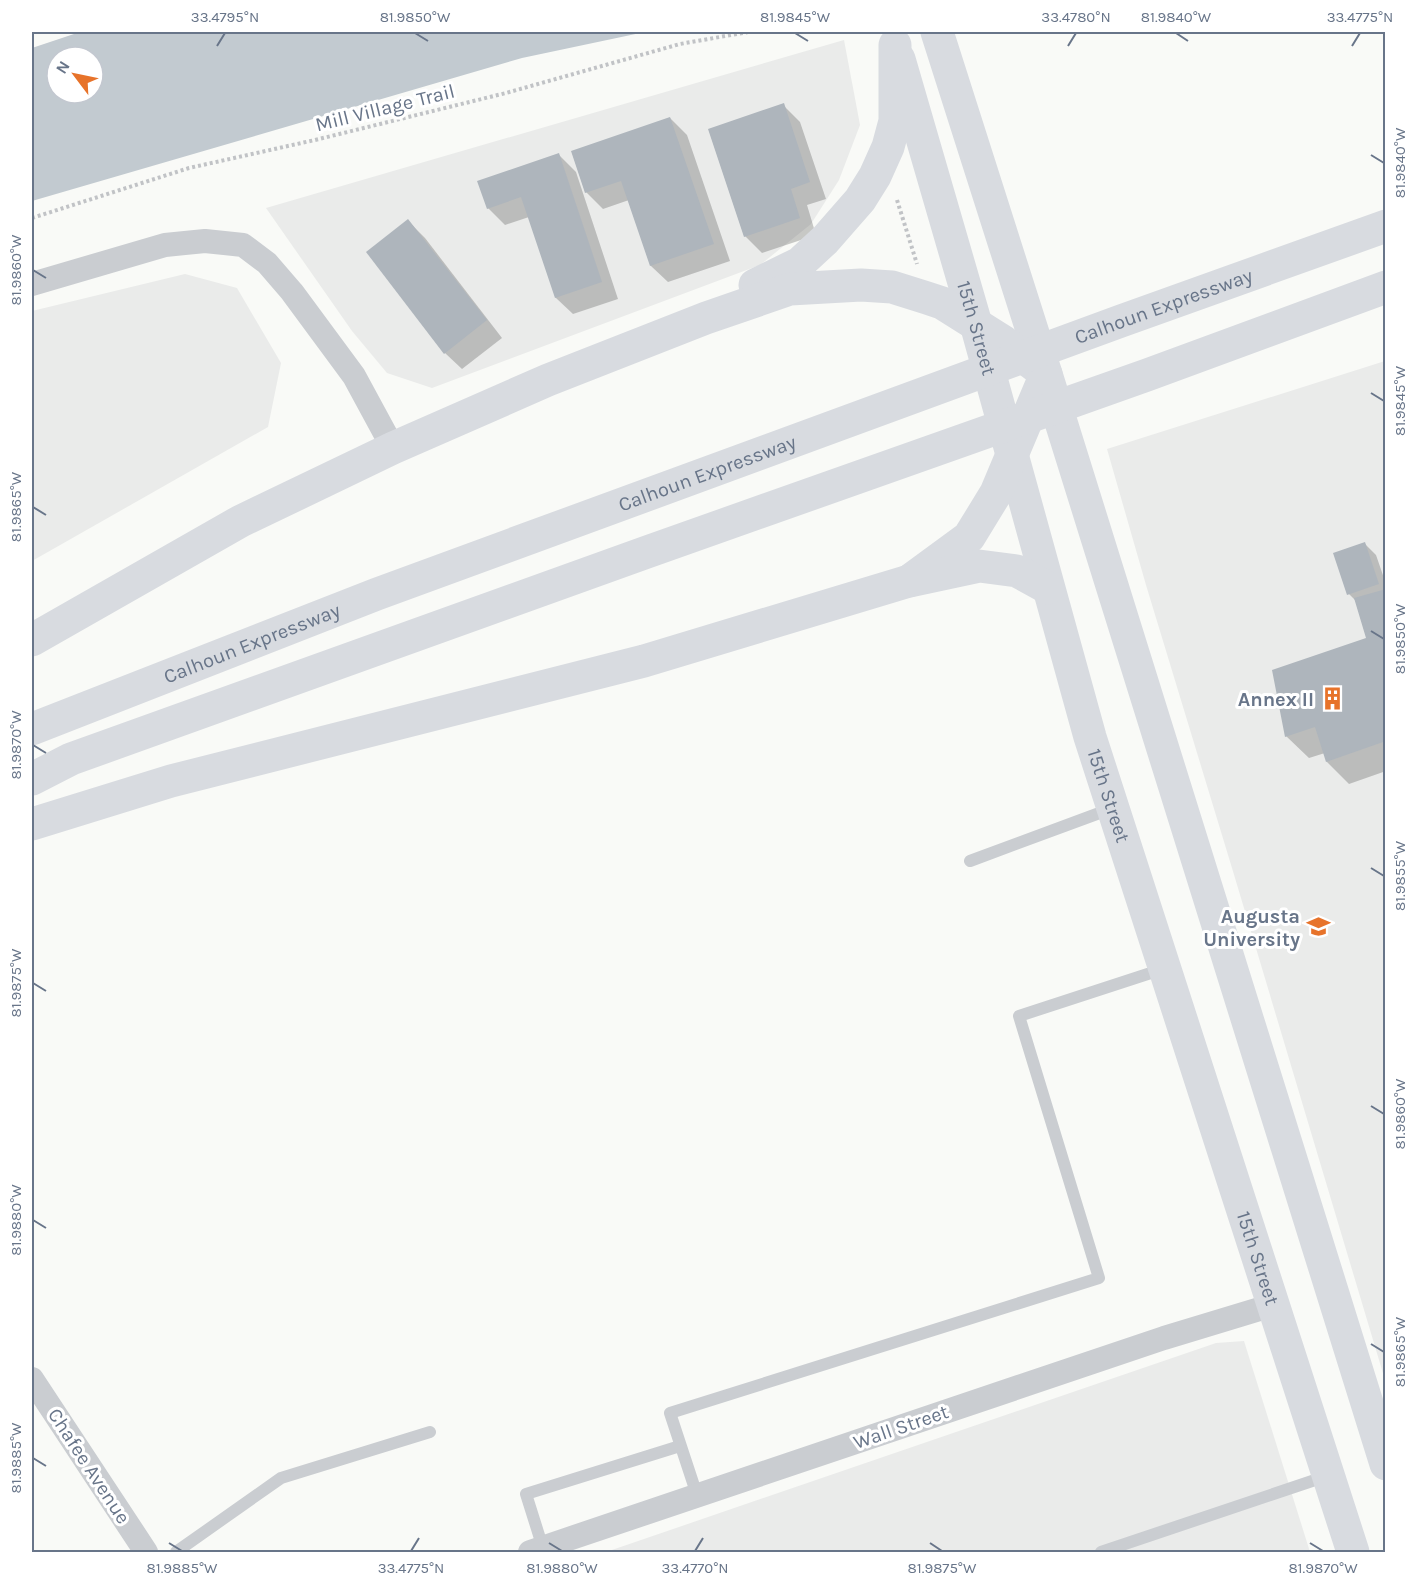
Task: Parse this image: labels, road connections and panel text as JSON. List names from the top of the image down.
{
  "streets": {
    "main road": ["Calhoun Expressway", "15th Street"],
    "street": ["Wall Street", "Chafee Avenue"],
    "path": ["Mill Village Trail"]
  },
  "crossings": [
    ["15th Street", "Wall Street"]
  ],
  "places": {
    "building": ["Annex II"],
    "school or university": ["Augusta University"]
  },
  "north": "top left",
  "coordinates": [
    "33.4795°N",
    "81.9850°W",
    "81.9845°W",
    "33.4780°N",
    "81.9840°W",
    "33.4775°N",
    "81.9860°W",
    "81.9865°W",
    "81.9870°W",
    "81.9855°W",
    "81.9875°W",
    "81.9880°W",
    "81.9885°W",
    "33.4770°N"
  ]
}
